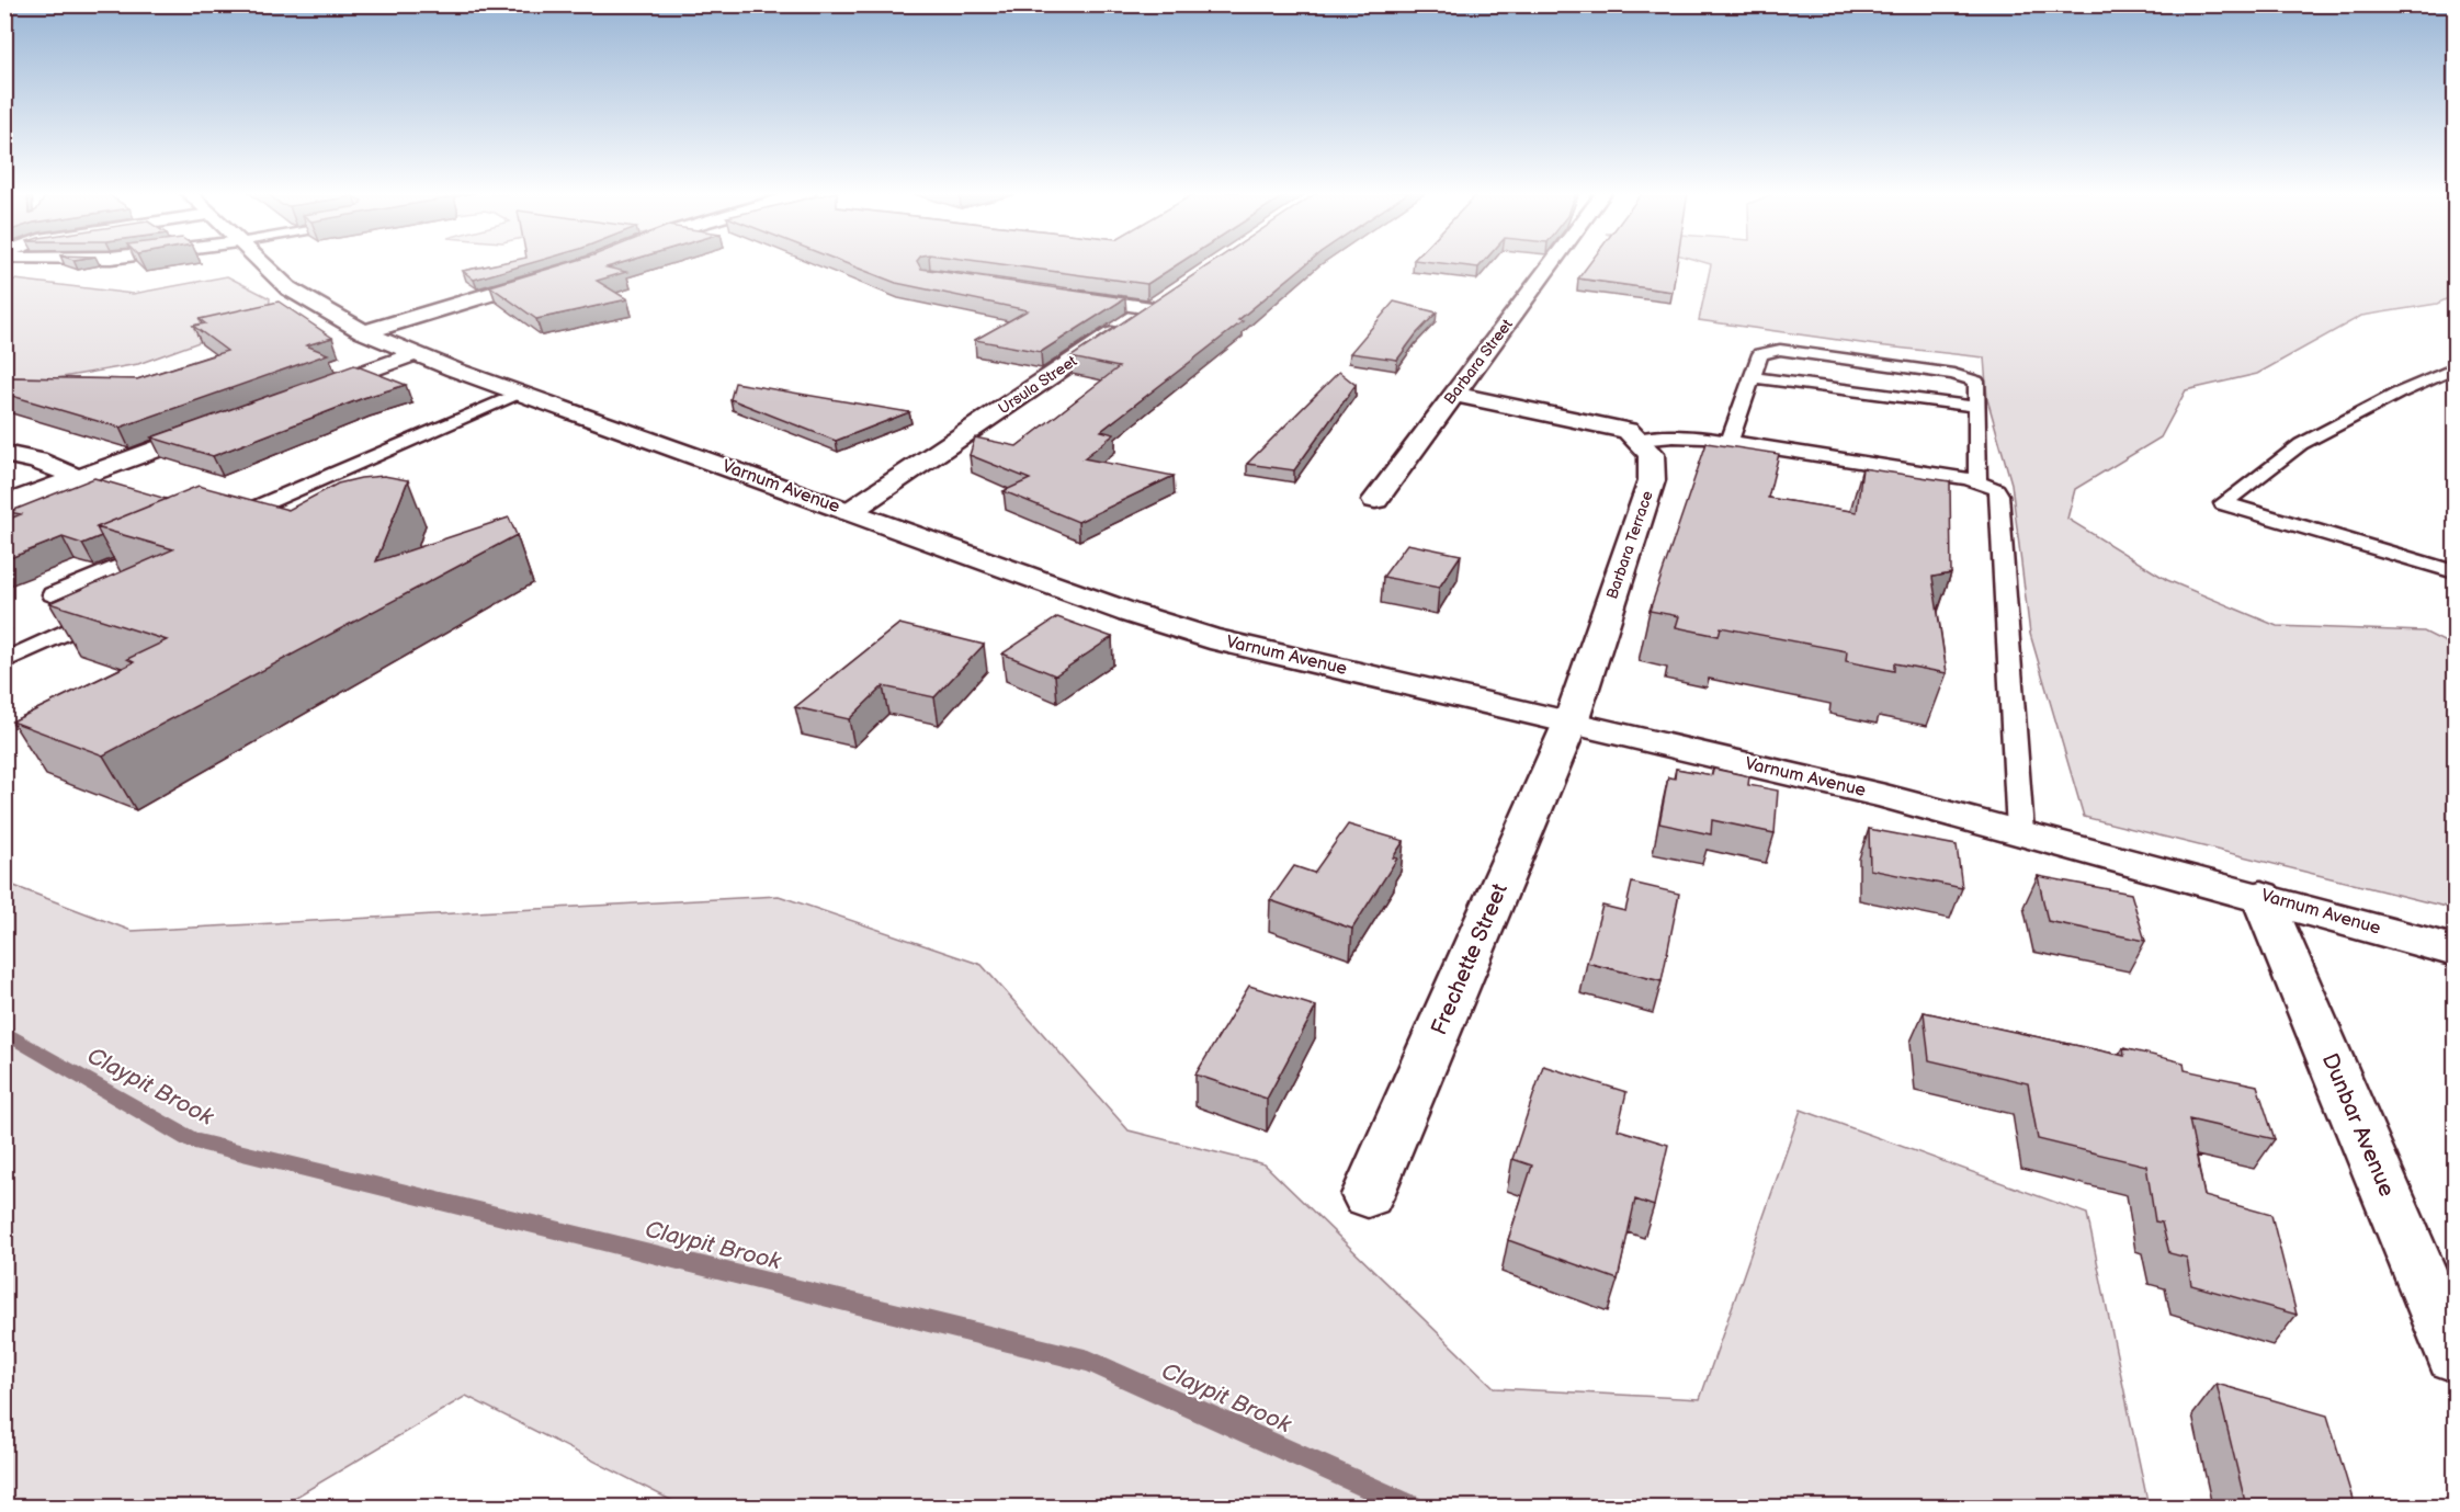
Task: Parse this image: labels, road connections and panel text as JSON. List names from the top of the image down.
{
  "streets": {
    "street": [
      "Barbara Street",
      "Ursula Street",
      "Varnum Avenue",
      "Barbara Terrace",
      "Frechette Street",
      "Dunbar Avenue"
    ]
  },
  "crossings": [
    ["Ursula Street", "Varnum Avenue"],
    ["Varnum Avenue", "Barbara Terrace"],
    ["Varnum Avenue", "Frechette Street"],
    ["Varnum Avenue", "Dunbar Avenue"],
    ["Barbara Terrace", "Frechette Street"]
  ],
  "water": ["Claypit Brook"]
}
